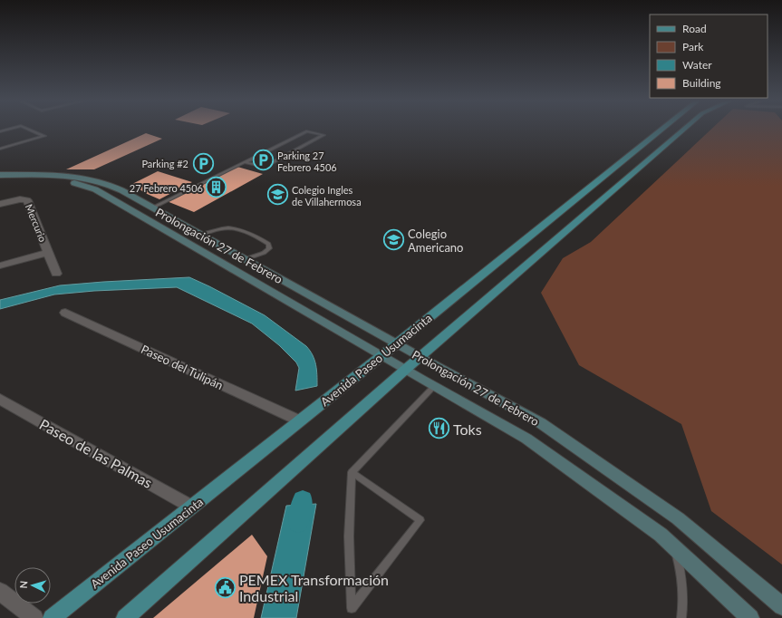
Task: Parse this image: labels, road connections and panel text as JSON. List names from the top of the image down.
{
  "streets": {
    "main road": ["Prolongación 27 de Febrero", "Avenida Paseo Usumacinta"],
    "street": ["Mercurio", "Paseo del Tulipán", "Paseo de las Palmas"]
  },
  "crossings": [
    ["Prolongación 27 de Febrero", "Avenida Paseo Usumacinta"],
    ["Avenida Paseo Usumacinta", "Paseo del Tulipán"],
    ["Avenida Paseo Usumacinta", "Paseo de las Palmas"]
  ],
  "places": {
    "parking": ["Parking 27 Febrero 4506", "Parking #2"],
    "building": ["27 Febrero 4506"],
    "school or university": ["Colegio Ingles de Villahermosa", "Colegio Americano"],
    "restaurant": ["Toks"],
    "public building": ["PEMEX Transformación Industrial"]
  },
  "legend": [
    "Road",
    "Park",
    "Water",
    "Building"
  ],
  "north": "left"
}
